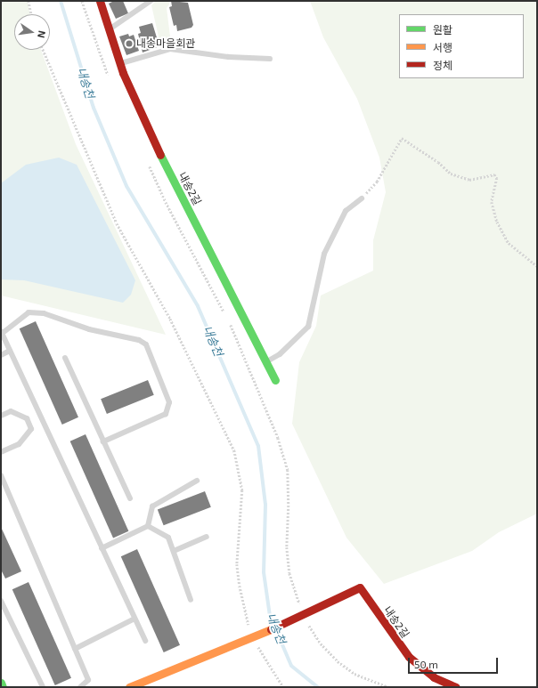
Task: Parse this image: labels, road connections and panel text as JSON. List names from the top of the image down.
{
  "streets": {
    "street": ["내송2길"]
  },
  "water": ["내송천"],
  "places": ["내송마을회관"],
  "legend": ["원활", "서행", "정체"],
  "scale_bar": "50 m",
  "north": "right"
}
